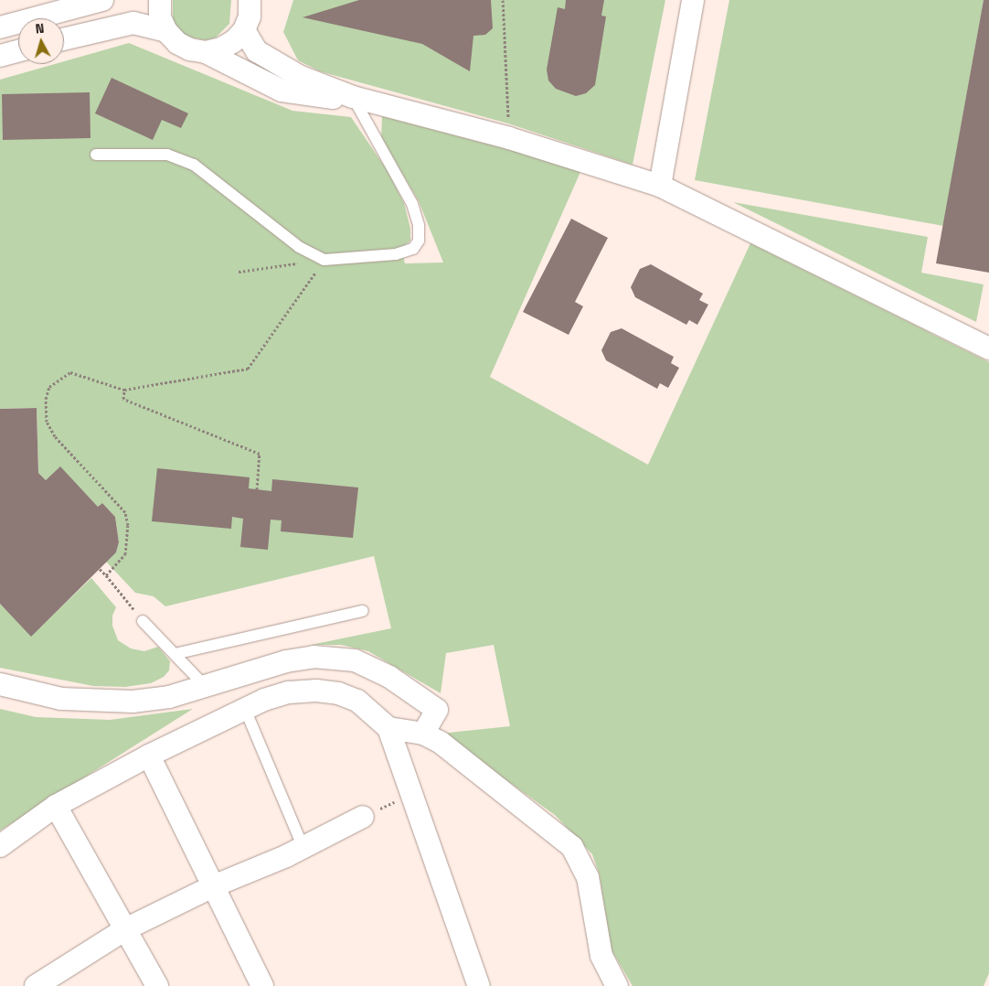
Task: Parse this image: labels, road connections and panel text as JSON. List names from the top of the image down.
{
  "north": "top"
}
